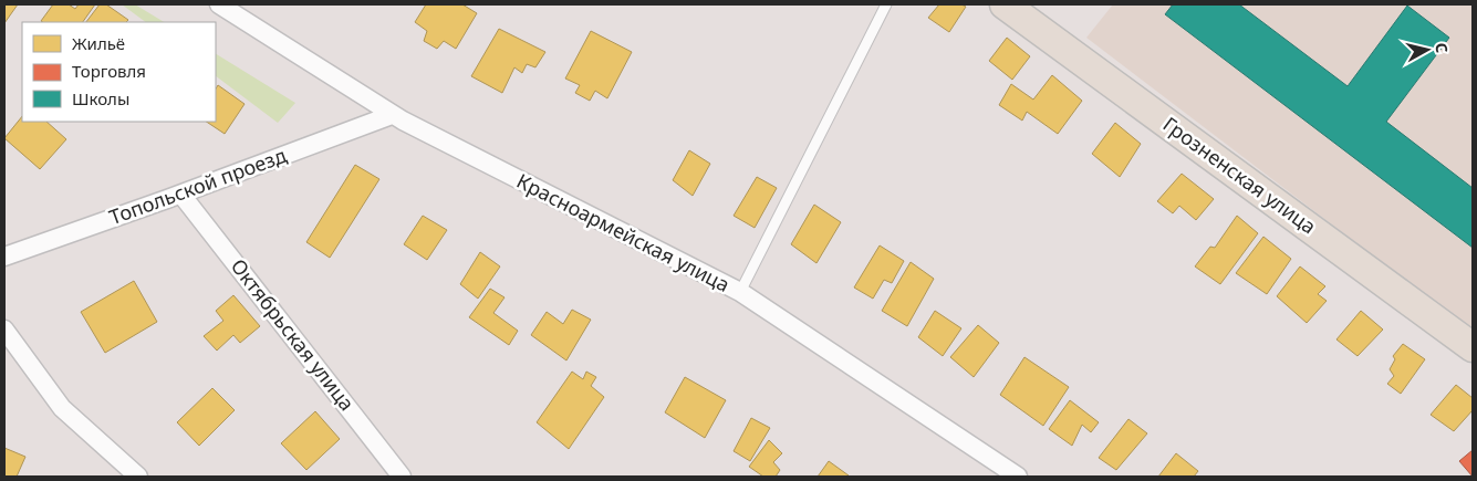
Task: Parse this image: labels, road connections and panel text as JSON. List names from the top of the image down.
{
  "streets": {
    "main road": ["Грозненская улица"],
    "street": ["Топольской проезд", "Красноармейская улица", "Октябрьская улица"]
  },
  "crossings": [
    ["Топольской проезд", "Красноармейская улица"],
    ["Топольской проезд", "Октябрьская улица"]
  ],
  "legend": ["Жильё", "Торговля", "Школы"],
  "north": "right"
}
